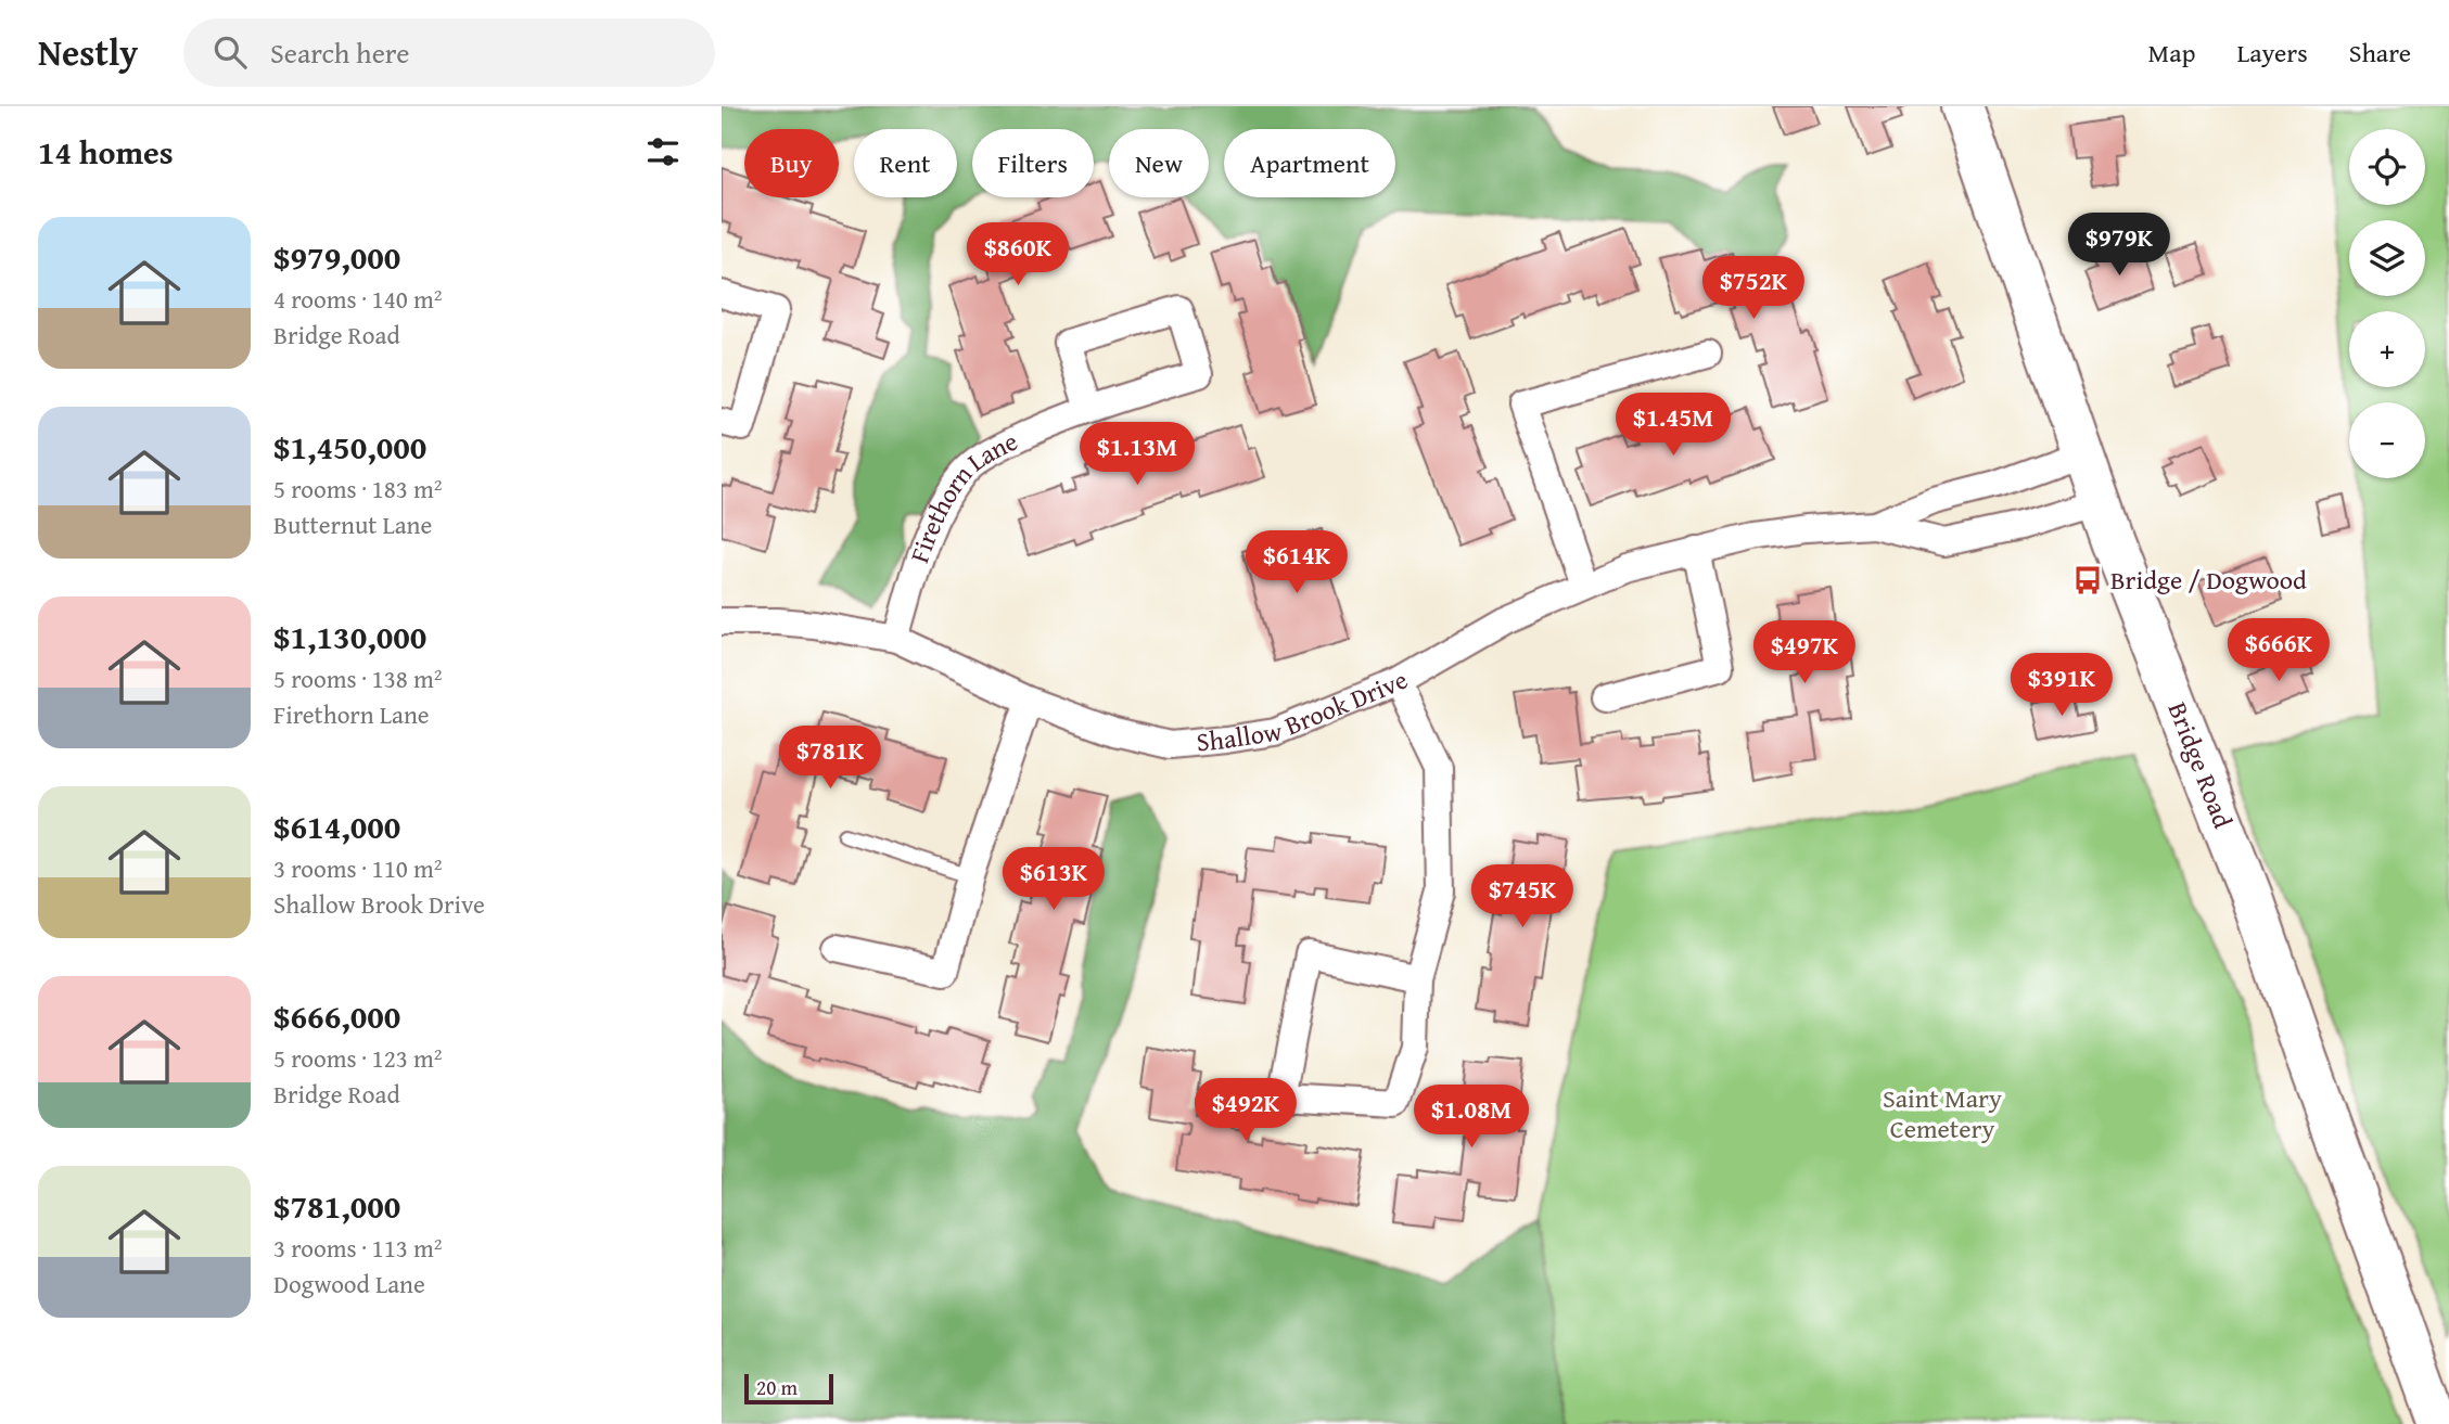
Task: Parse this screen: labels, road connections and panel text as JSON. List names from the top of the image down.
{
  "streets": {
    "main road": ["Bridge Road"],
    "street": ["Firethorn Lane", "Shallow Brook Drive"]
  },
  "crossings": [
    ["Firethorn Lane", "Shallow Brook Drive"],
    ["Shallow Brook Drive", "Bridge Road"]
  ],
  "parks": ["Saint Mary Cemetery"],
  "places": {
    "bus stop": ["Bridge / Dogwood"]
  },
  "scale_bar": "20 m",
  "page": {
    "header": "Nestly",
    "search": "Search here",
    "nav": ["Map", "Layers", "Share"],
    "heading": "14 homes",
    "map_buttons": ["+", "−"],
    "chip": [
      "Buy",
      "Rent",
      "Filters",
      "New",
      "Apartment"
    ],
    "list": [
      {
        "name": "$979,000",
        "note": "4 rooms · 140 m² · Bridge Road"
      },
      {
        "name": "$1,450,000",
        "note": "5 rooms · 183 m² · Butternut Lane"
      },
      {
        "name": "$1,130,000",
        "note": "5 rooms · 138 m² · Firethorn Lane"
      },
      {
        "name": "$614,000",
        "note": "3 rooms · 110 m² · Shallow Brook Drive"
      },
      {
        "name": "$666,000",
        "note": "5 rooms · 123 m² · Bridge Road"
      },
      {
        "name": "$781,000",
        "note": "3 rooms · 113 m² · Dogwood Lane"
      }
    ],
    "price": [
      "$979K",
      "$860K",
      "$752K",
      "$1.45M",
      "$1.13M",
      "$614K",
      "$666K",
      "$497K",
      "$391K",
      "$781K",
      "$613K",
      "$745K",
      "$492K",
      "$1.08M"
    ],
    "scale": "20 m"
  }
}
